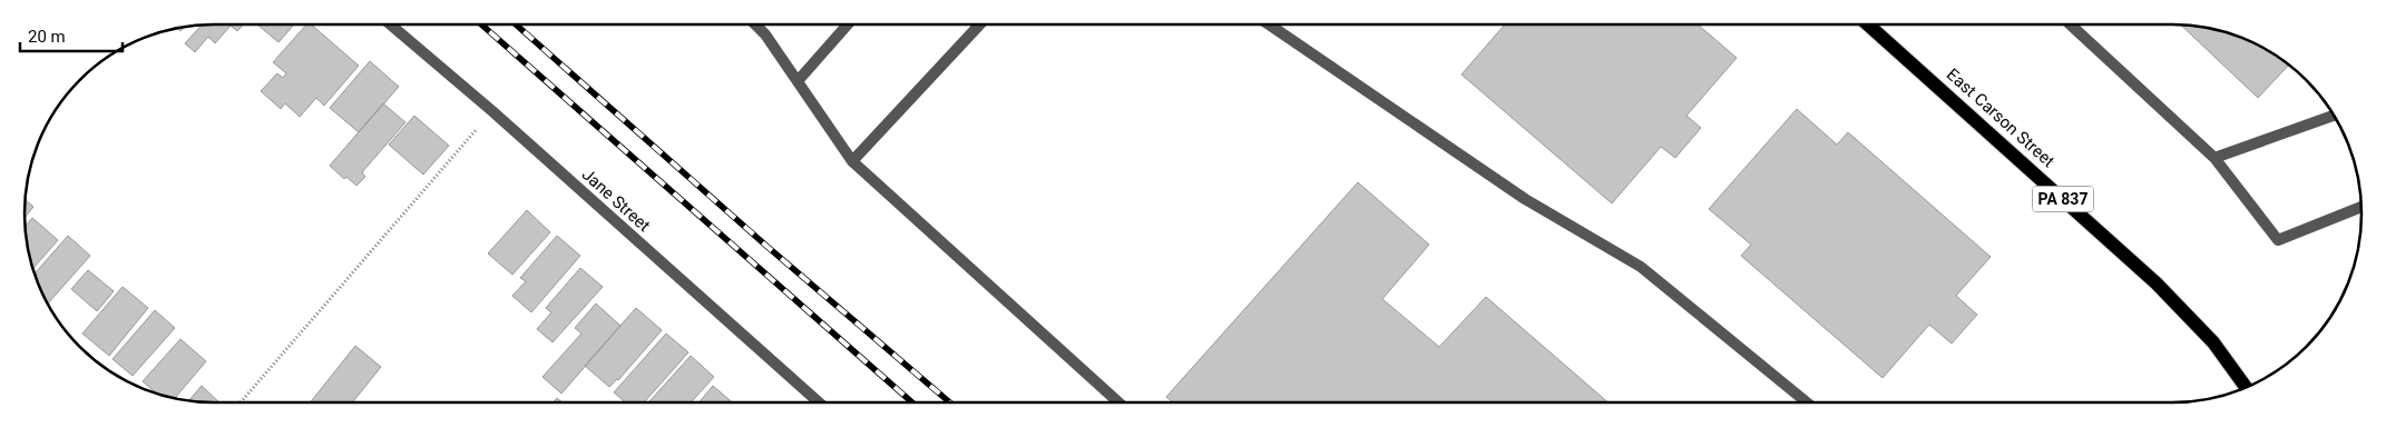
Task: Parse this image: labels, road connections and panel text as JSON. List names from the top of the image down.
{
  "streets": {
    "main road": ["East Carson Street", "PA 837"],
    "street": ["Jane Street"]
  },
  "scale_bar": "20 m"
}
